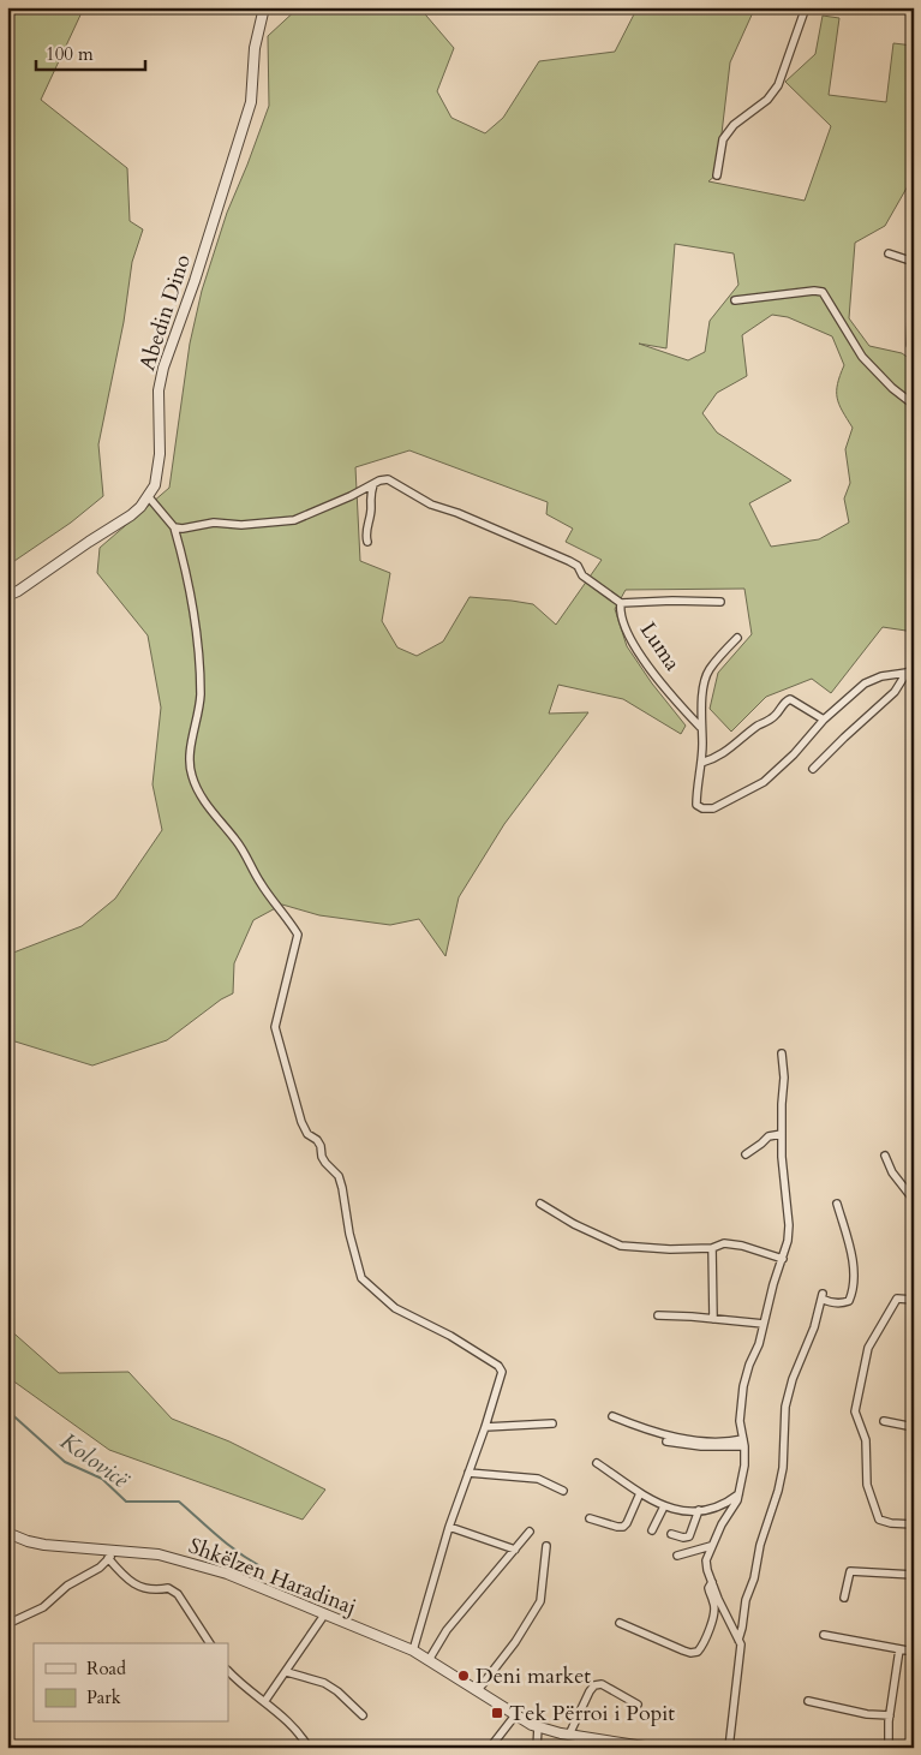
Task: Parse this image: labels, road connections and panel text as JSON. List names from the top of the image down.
{
  "streets": {
    "street": ["Abedin Dino", "Luma", "Shkëlzen Haradinaj"]
  },
  "water": ["Kolovicë"],
  "places": {
    "other": ["Deni market"],
    "transit": ["Tek Përroi i Popit"]
  },
  "legend": ["Road", "Park"],
  "scale_bar": "100 m"
}
